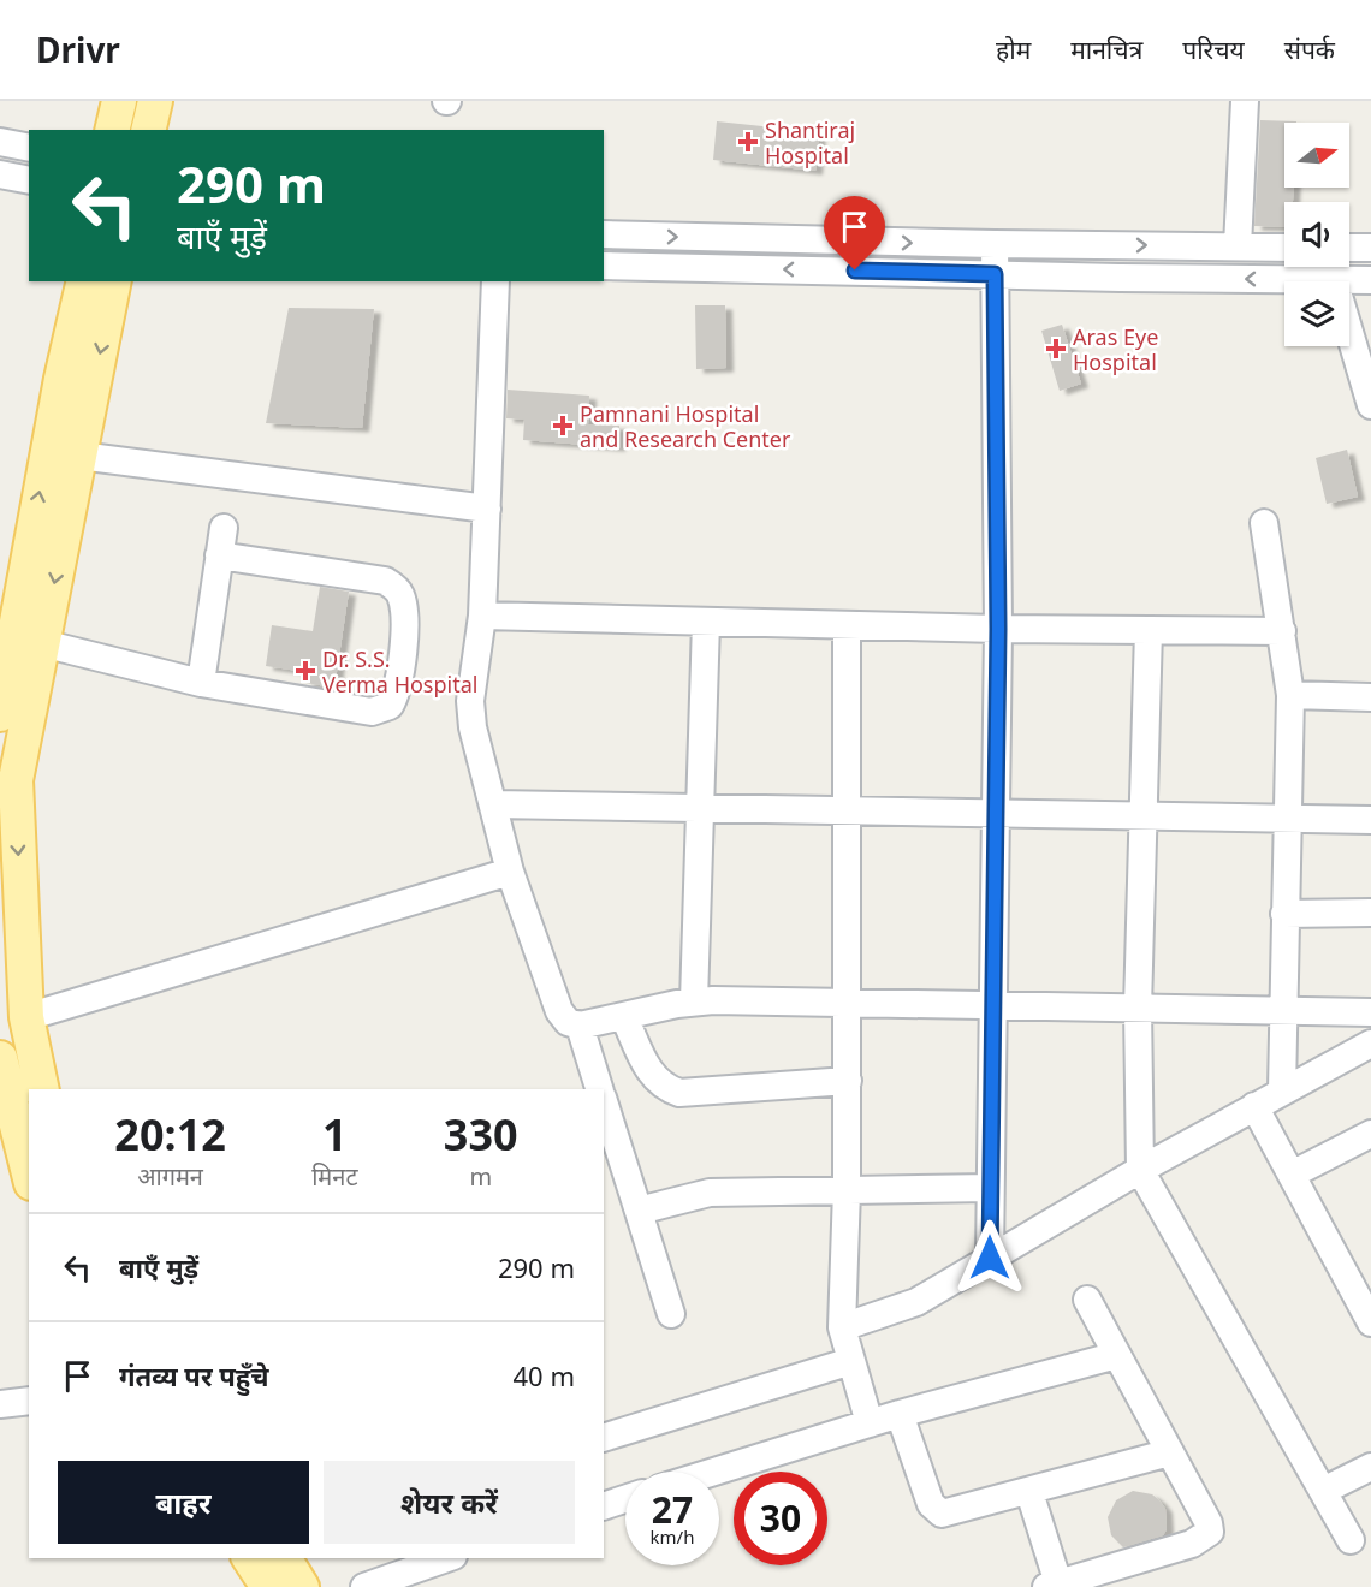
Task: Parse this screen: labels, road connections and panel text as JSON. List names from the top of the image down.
{
  "places": {
    "health": [
      "Shantiraj Hospital",
      "Aras Eye Hospital",
      "Pamnani Hospital and Research Center",
      "Dr. S.S. Verma Hospital"
    ]
  },
  "north": "right",
  "page": {
    "header": "Drivr",
    "nav": [
      "होम",
      "मानचित्र",
      "परिचय",
      "संपर्क"
    ],
    "turn": ["290 m", "बाएँ मुड़ें"],
    "eta": [
      "20:12",
      "आगमन",
      "1",
      "मिनट",
      "330",
      "m"
    ],
    "list": [
      {
        "name": "बाएँ मुड़ें",
        "value": "290 m"
      },
      {
        "name": "गंतव्य पर पहुँचे",
        "value": "40 m"
      }
    ],
    "buttons": ["बाहर", "शेयर करें"],
    "speed": "27 km/h",
    "limit": "30"
  }
}
